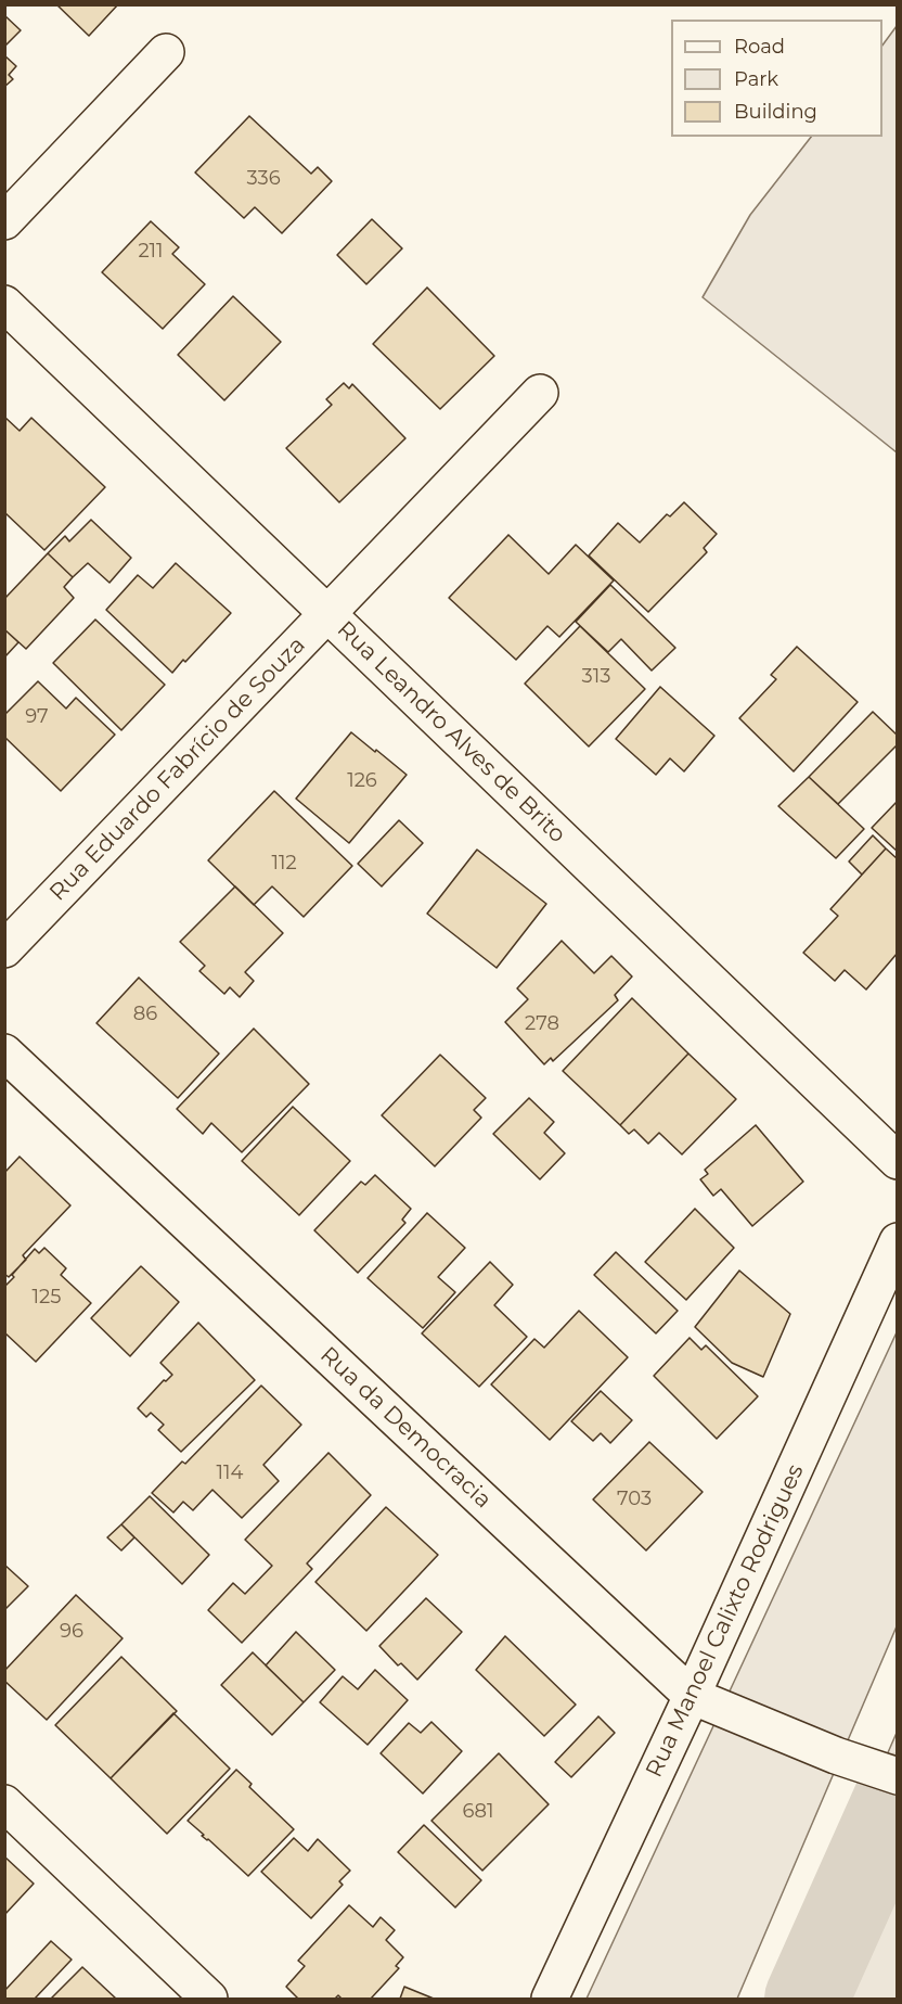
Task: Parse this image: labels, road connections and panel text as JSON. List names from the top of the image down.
{
  "streets": {
    "street": [
      "Rua Leandro Alves de Brito",
      "Rua Eduardo Fabrício de Souza",
      "Rua da Democracia",
      "Rua Manoel Calixto Rodrigues"
    ]
  },
  "crossings": [
    ["Rua Leandro Alves de Brito", "Rua Eduardo Fabrício de Souza"],
    ["Rua da Democracia", "Rua Manoel Calixto Rodrigues"]
  ],
  "house_numbers": [
    "336",
    "211",
    "313",
    "97",
    "126",
    "112",
    "86",
    "278",
    "125",
    "114",
    "703",
    "96",
    "681"
  ],
  "legend": ["Road", "Park", "Building"]
}
